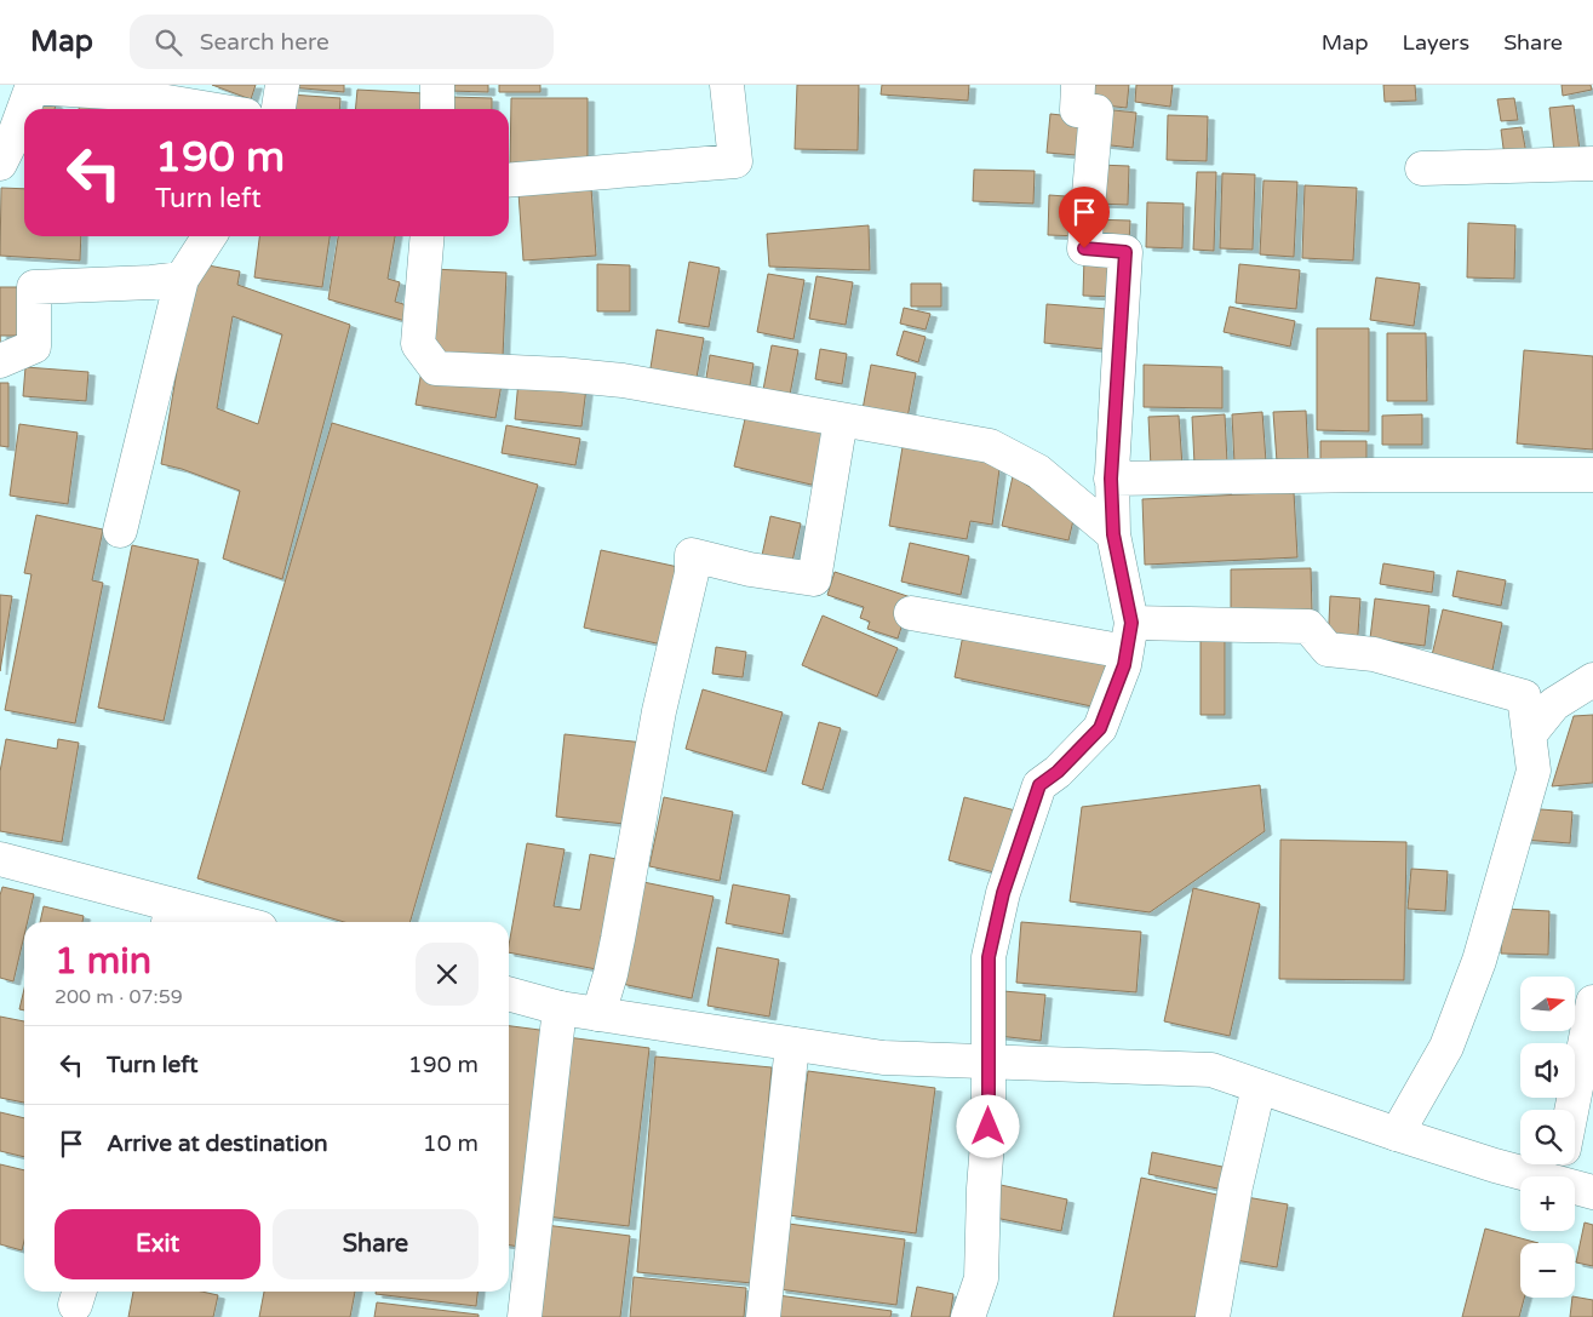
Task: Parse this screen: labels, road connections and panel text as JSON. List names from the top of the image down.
{
  "north": "right",
  "page": {
    "header": "Map",
    "search": "Search here",
    "nav": ["Map", "Layers", "Share"],
    "turn": ["190 m", "Turn left"],
    "heading": ["1 min", "200 m · 07:59"],
    "map_buttons": ["+", "−"],
    "list": [
      {
        "name": "Turn left",
        "value": "190 m"
      },
      {
        "name": "Arrive at destination",
        "value": "10 m"
      }
    ],
    "buttons": ["Exit", "Share"]
  }
}
